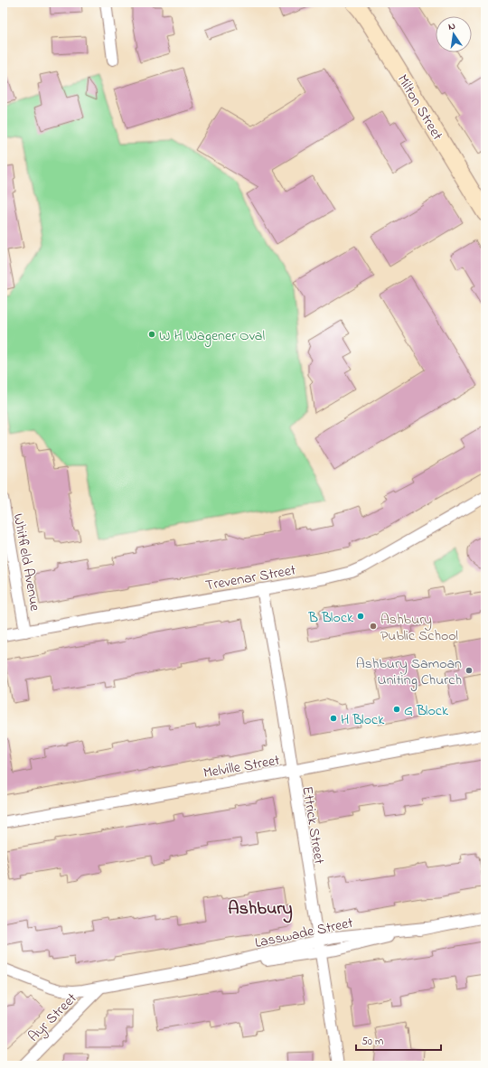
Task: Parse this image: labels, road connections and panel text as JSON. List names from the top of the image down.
{
  "streets": {
    "main road": ["Milton Street"],
    "street": [
      "Whitfield Avenue",
      "Trevenar Street",
      "Melville Street",
      "Ettrick Street",
      "Lasswade Street",
      "Ayr Street"
    ]
  },
  "crossings": [
    ["Whitfield Avenue", "Trevenar Street"],
    ["Trevenar Street", "Ettrick Street"],
    ["Melville Street", "Ettrick Street"],
    ["Ettrick Street", "Lasswade Street"],
    ["Lasswade Street", "Ayr Street"]
  ],
  "districts": ["Ashbury"],
  "places": [
    "W H Wagener Oval",
    "B Block",
    "Ashbury Public School",
    "Ashbury Samoan Uniting Church",
    "G Block",
    "H Block"
  ],
  "scale_bar": "50 m",
  "north": "top"
}
